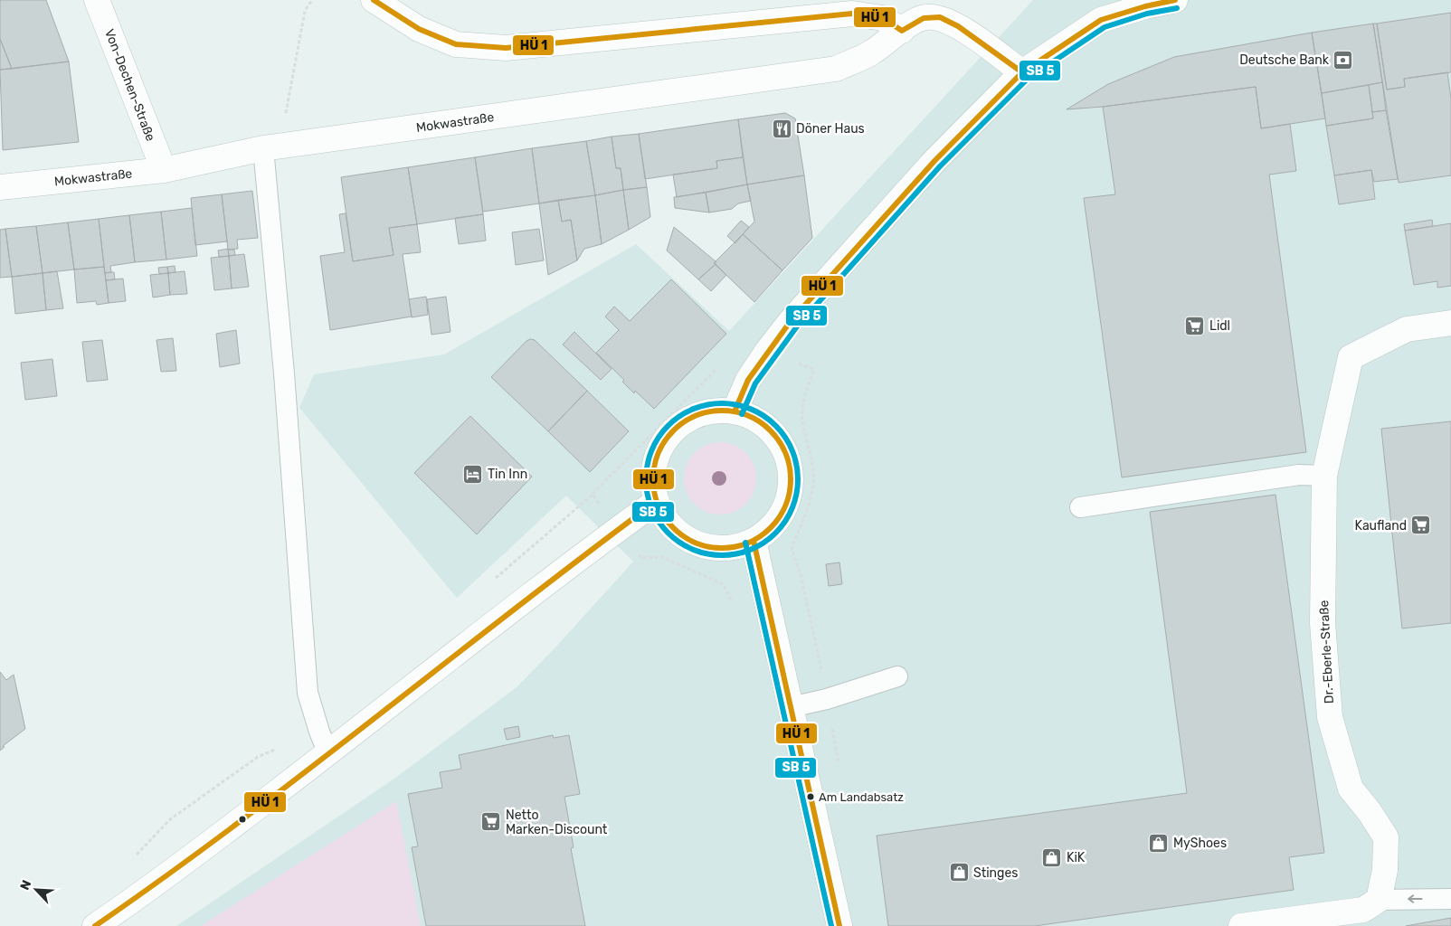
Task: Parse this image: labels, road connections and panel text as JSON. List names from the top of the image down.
{
  "streets": {
    "street": ["Von-Dechen-Straße", "Mokwastraße", "Dr.-Eberle-Straße"]
  },
  "crossings": [
    ["Von-Dechen-Straße", "Mokwastraße"]
  ],
  "places": {
    "bank": ["Deutsche Bank"],
    "restaurant": ["Döner Haus"],
    "supermarket": ["Lidl", "Kaufland", "Netto Marken-Discount"],
    "hotel": ["Tin Inn"],
    "other": ["Am Landabsatz"],
    "shop": ["MyShoes", "KiK", "Stinges"]
  },
  "north": "top left"
}
